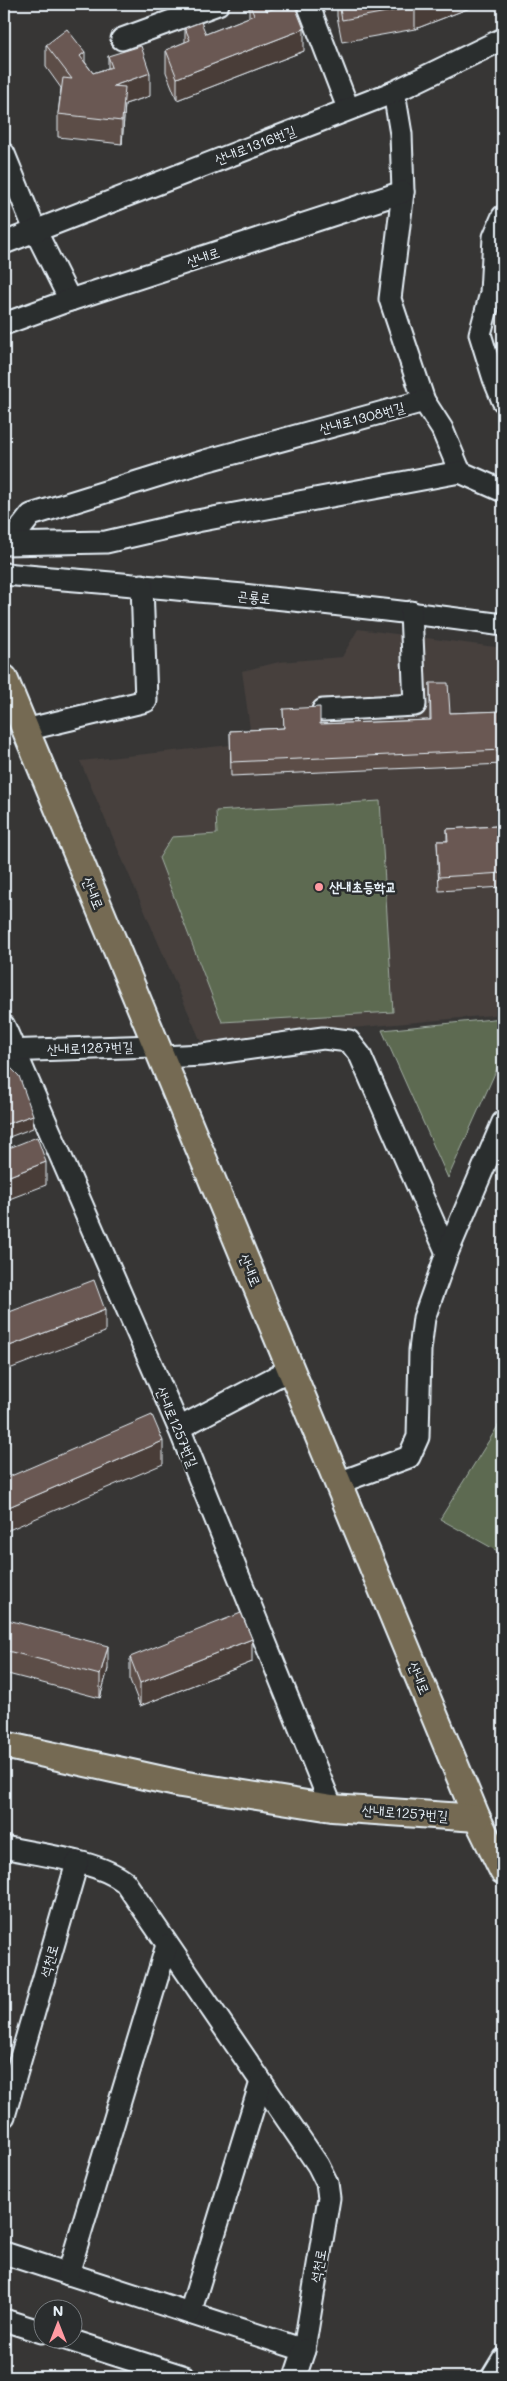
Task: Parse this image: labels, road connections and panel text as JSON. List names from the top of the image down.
{
  "streets": {
    "main road": ["산내로", "산내로1257번길"],
    "street": [
      "산내로1316번길",
      "산내로1308번길",
      "곤룡로",
      "산내로1287번길",
      "석천로"
    ]
  },
  "crossings": [
    ["산내로1316번길", "산내로1308번길"],
    ["산내로", "산내로1308번길"],
    ["산내로", "산내로1287번길"],
    ["산내로", "산내로1257번길"],
    ["산내로1287번길", "산내로1257번길"]
  ],
  "places": ["산내초등학교"],
  "north": "top"
}
